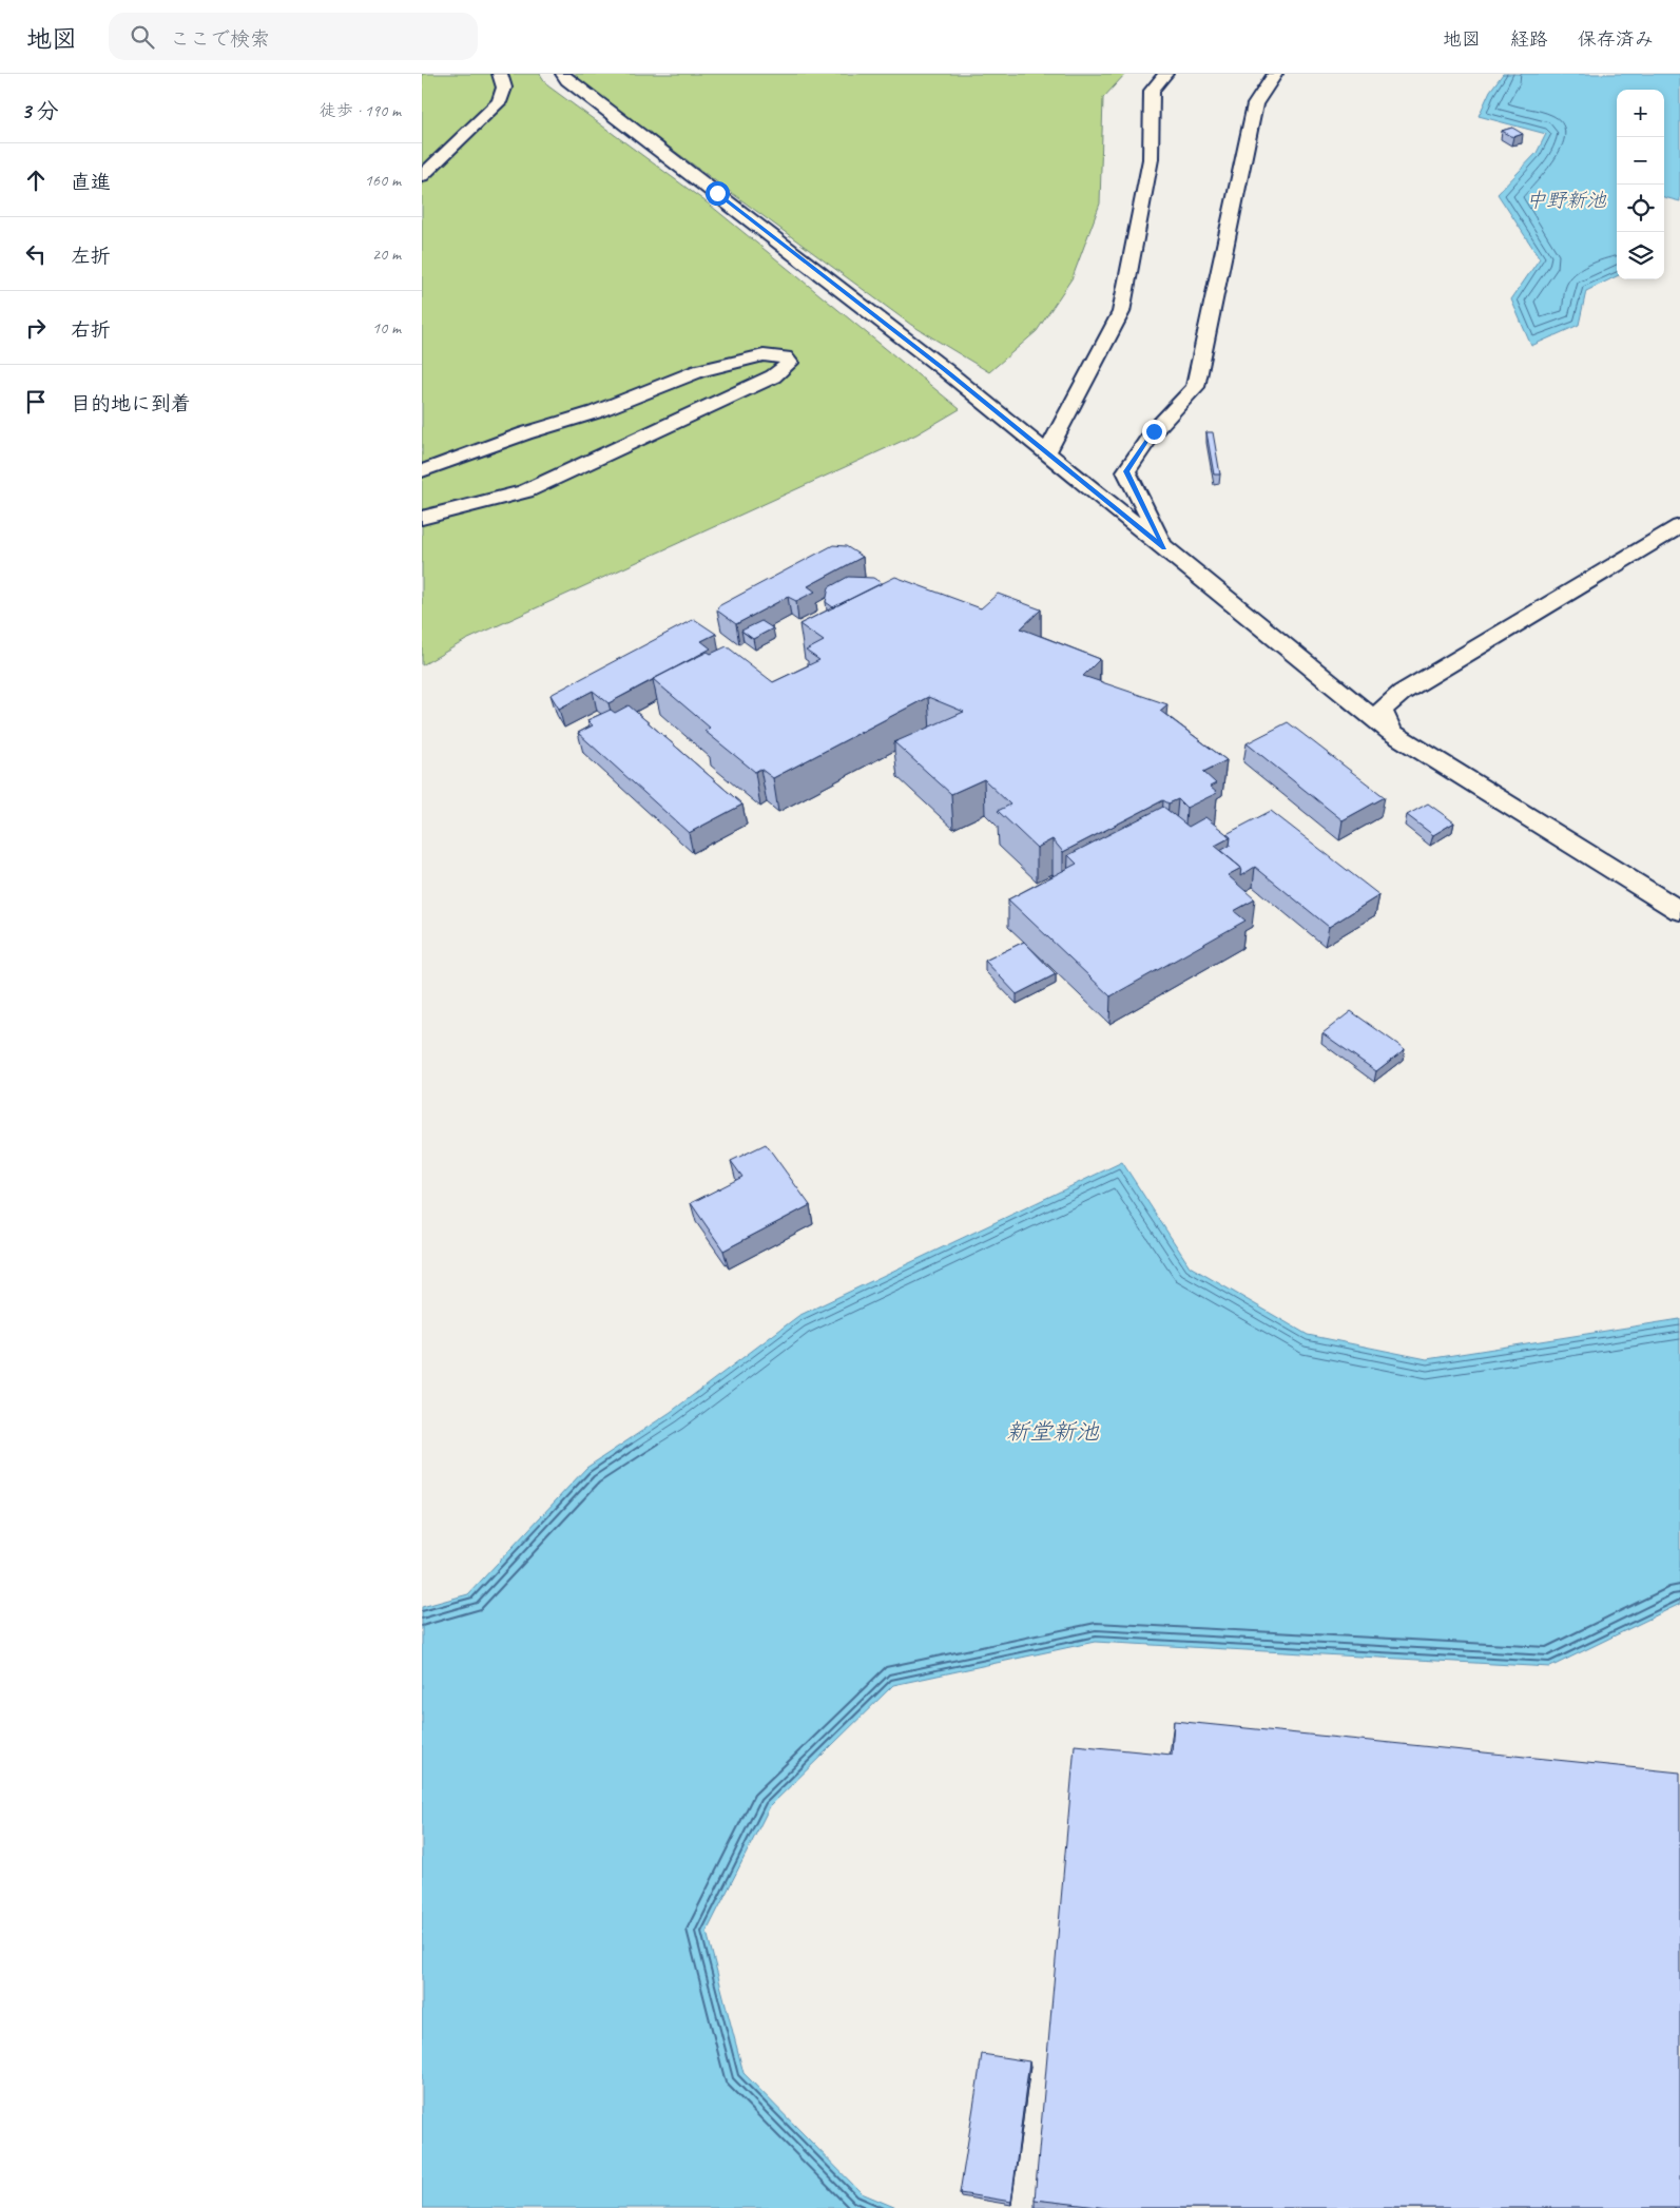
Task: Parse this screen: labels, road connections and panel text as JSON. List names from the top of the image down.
{
  "water": ["中野新池", "新堂新池"],
  "page": {
    "header": "地図",
    "search": "ここで検索",
    "nav": ["地図", "経路", "保存済み"],
    "heading": ["3 分", "徒歩 · 190 m"],
    "map_buttons": ["+", "−"],
    "list": [
      ["直進", "160 m"],
      ["左折", "20 m"],
      ["右折", "10 m"],
      "目的地に到着"
    ]
  }
}
